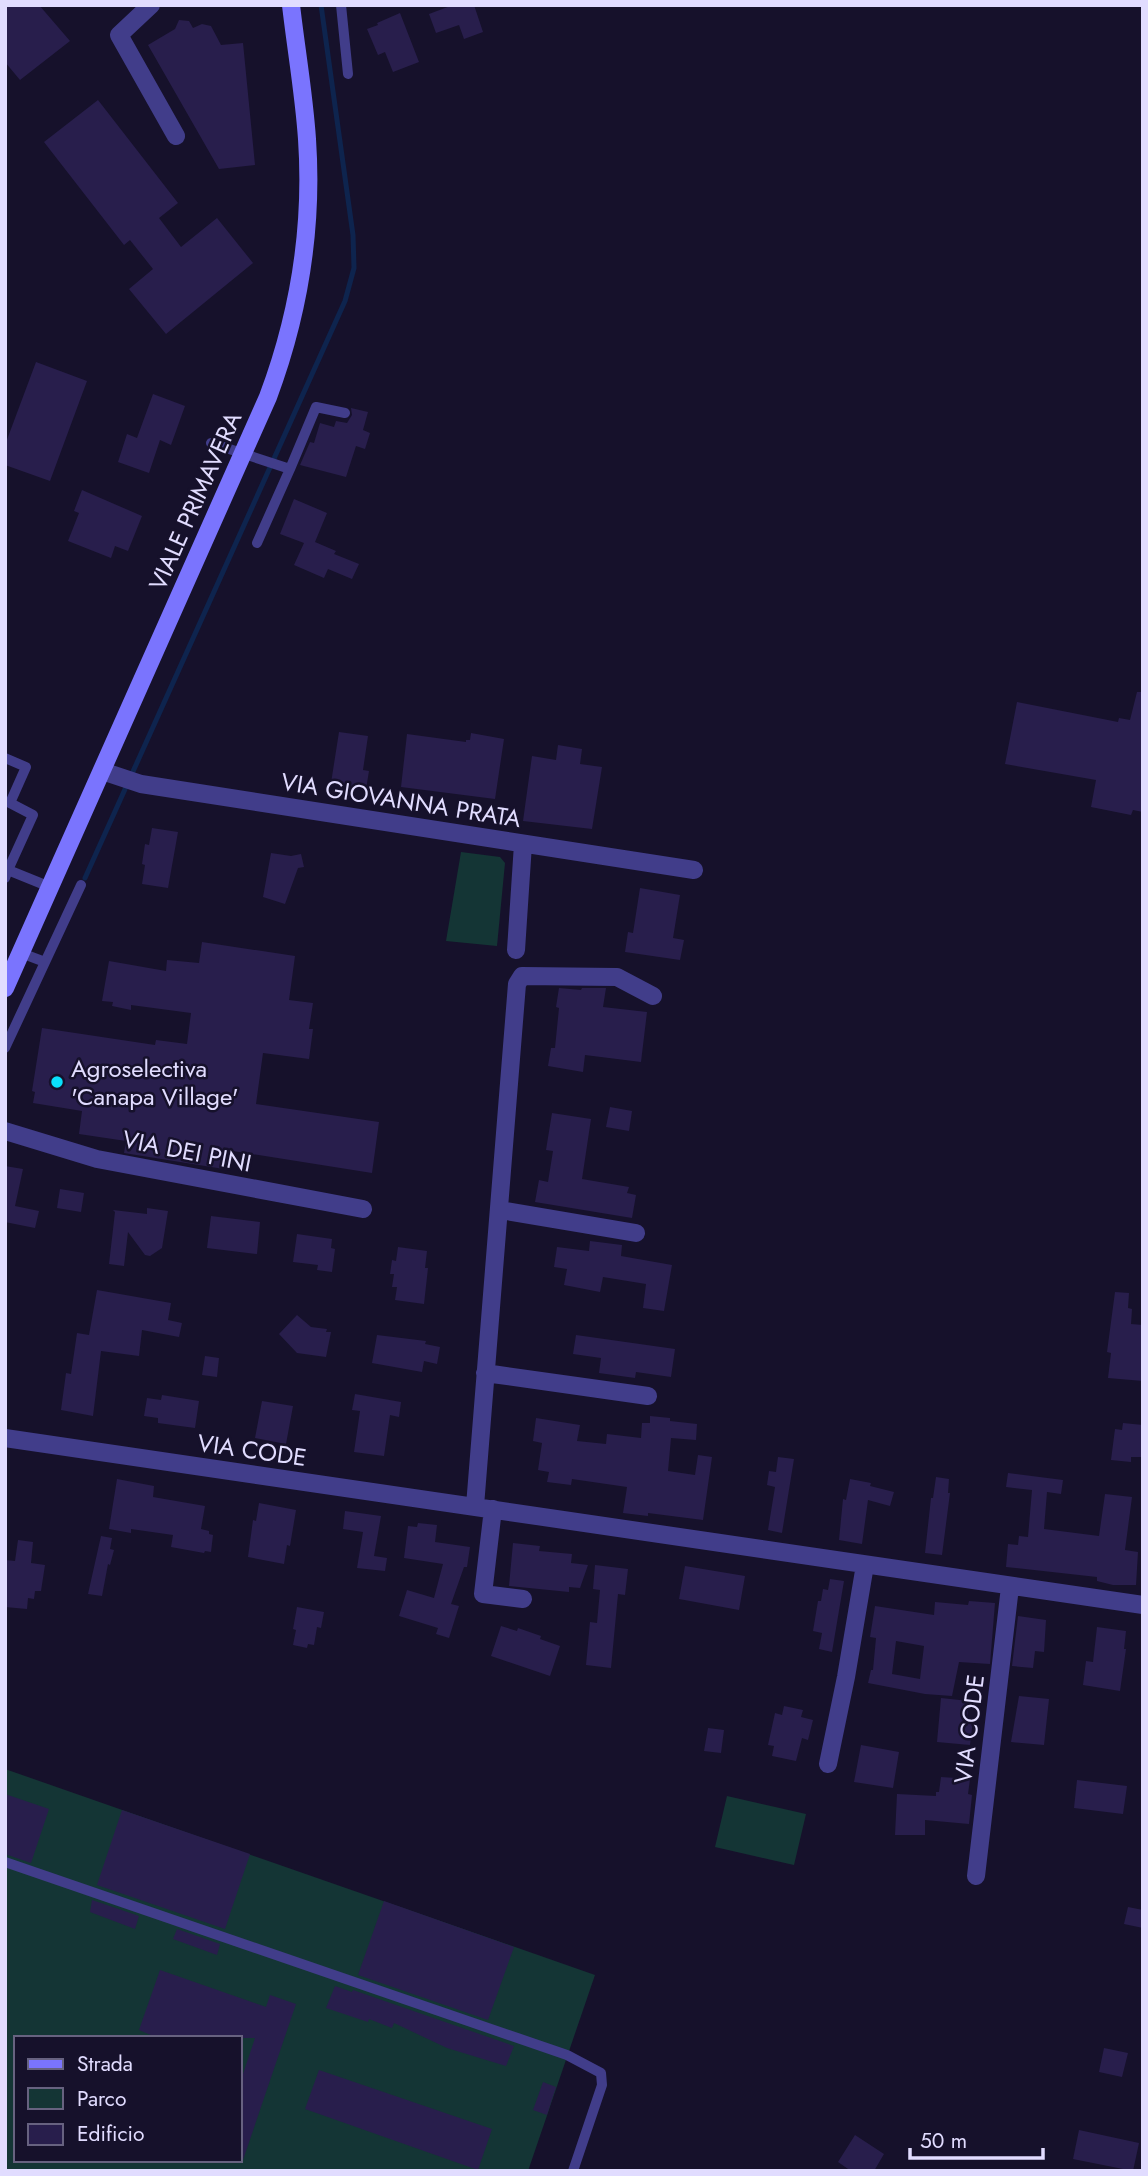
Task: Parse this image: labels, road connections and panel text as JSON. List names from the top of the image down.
{
  "streets": {
    "main road": ["VIALE PRIMAVERA"],
    "street": ["VIA GIOVANNA PRATA", "VIA DEI PINI", "VIA CODE"]
  },
  "crossings": [
    ["VIALE PRIMAVERA", "VIA GIOVANNA PRATA"]
  ],
  "places": ["Agroselectiva 'Canapa Village'"],
  "legend": ["Strada", "Parco", "Edificio"],
  "scale_bar": "50 m"
}
